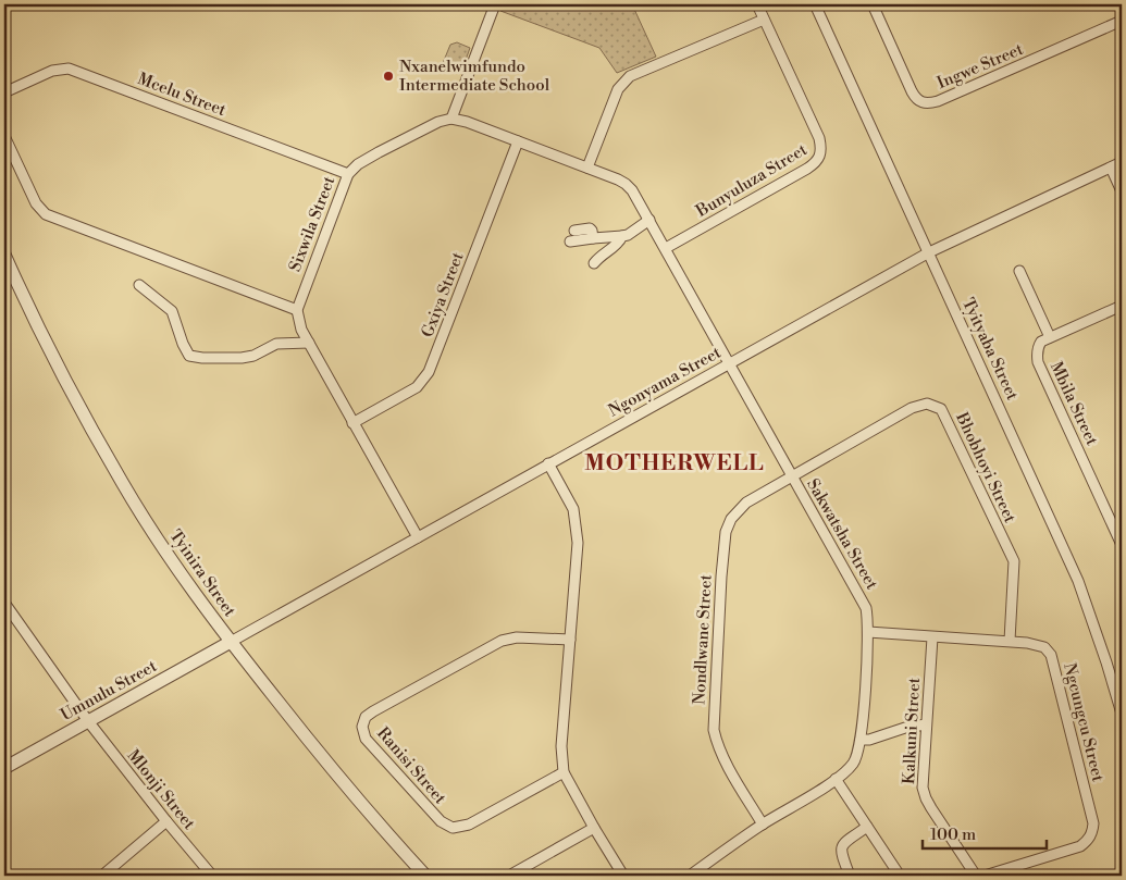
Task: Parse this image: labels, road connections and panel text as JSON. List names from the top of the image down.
{
  "streets": {
    "street": [
      "Ingwe Street",
      "Mcelu Street",
      "Bunyuluza Street",
      "Sixwila Street",
      "Gxiya Street",
      "Tyityaba Street",
      "Ngonyama Street",
      "Mbila Street",
      "Bhobhoyi Street",
      "Sakwatsha Street",
      "Tyinira Street",
      "Nondlwane Street",
      "Umnulu Street",
      "Ngcungcu Street",
      "Kalkuni Street",
      "Ranisi Street",
      "Mlonji Street"
    ]
  },
  "crossings": [
    ["Mcelu Street", "Sixwila Street"],
    ["Tyityaba Street", "Ngonyama Street"],
    ["Ngonyama Street", "Sakwatsha Street"],
    ["Ngonyama Street", "Tyinira Street"],
    ["Ngonyama Street", "Umnulu Street"],
    ["Bhobhoyi Street", "Sakwatsha Street"],
    ["Bhobhoyi Street", "Nondlwane Street"],
    ["Bhobhoyi Street", "Ngcungcu Street"],
    ["Sakwatsha Street", "Nondlwane Street"],
    ["Sakwatsha Street", "Ngcungcu Street"],
    ["Tyinira Street", "Umnulu Street"],
    ["Umnulu Street", "Mlonji Street"],
    ["Ngcungcu Street", "Kalkuni Street"]
  ],
  "districts": ["MOTHERWELL"],
  "places": ["Nxanelwimfundo Intermediate School"],
  "scale_bar": "100 m"
}
